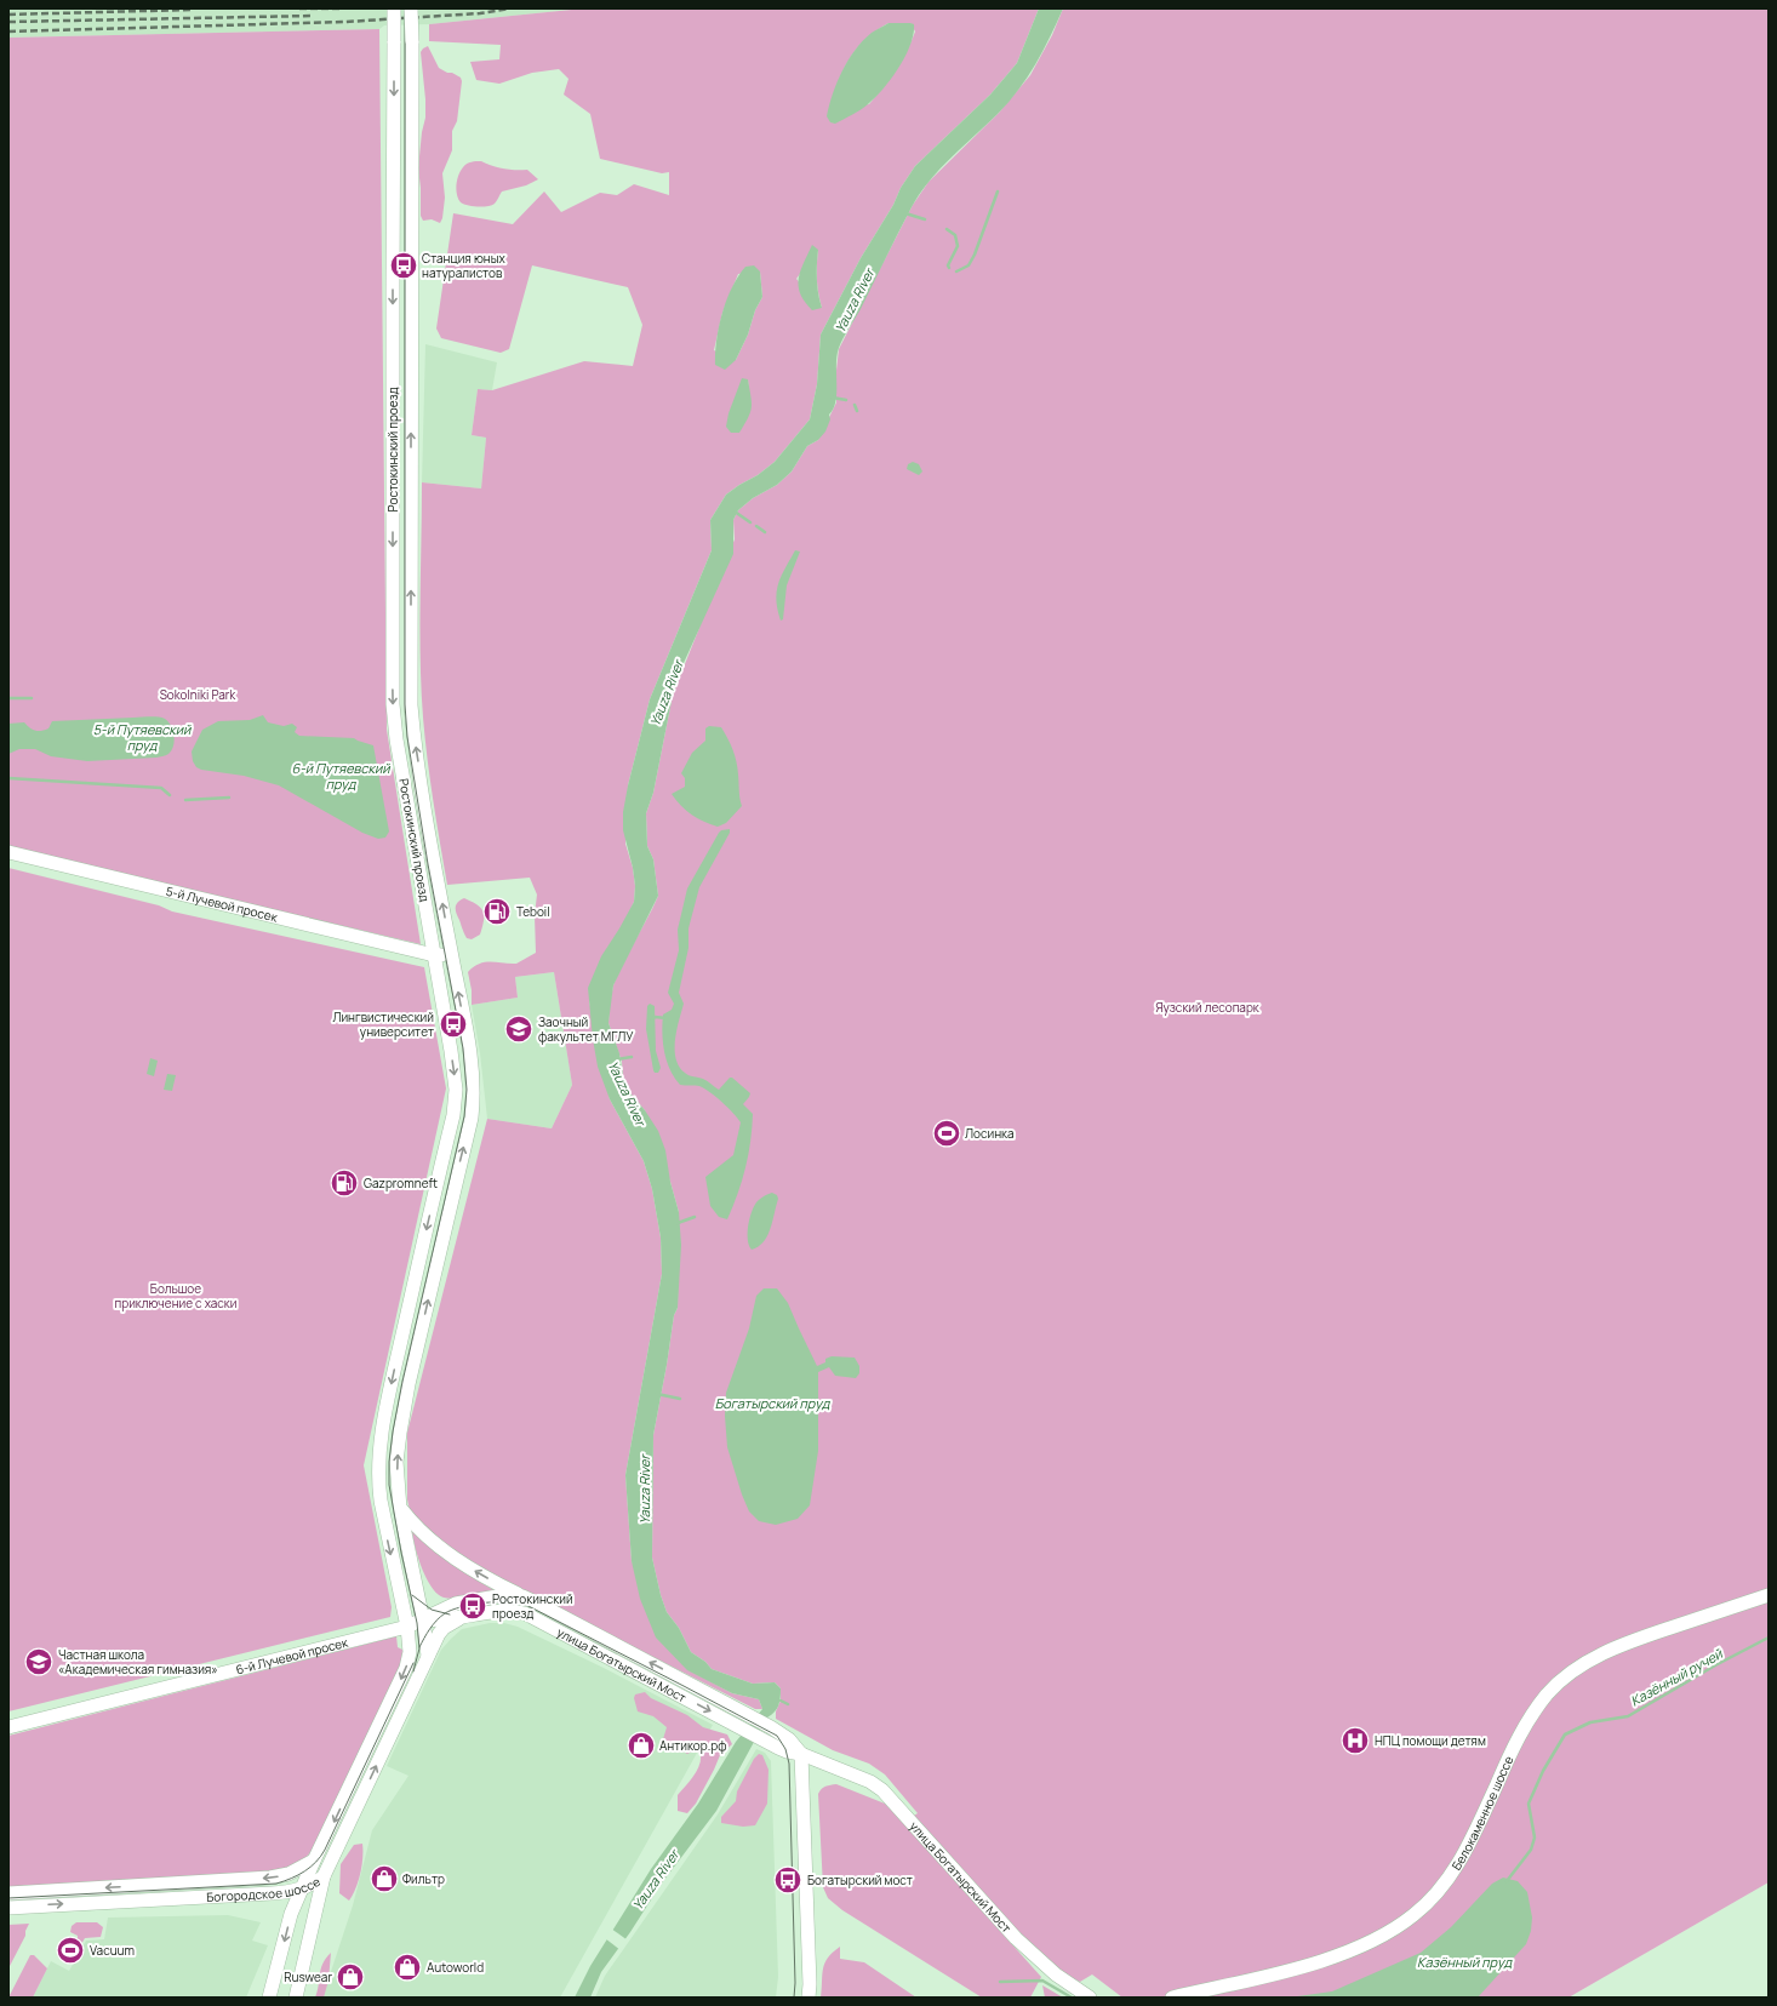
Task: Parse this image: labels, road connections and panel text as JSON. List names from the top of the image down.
{
  "streets": {
    "main road": [
      "Ростокинский проезд",
      "5-й Лучевой просек",
      "6-й Лучевой просек",
      "улица Богатырский Мост",
      "Белокаменное шоссе",
      "Богородское шоссе"
    ]
  },
  "crossings": [
    ["Ростокинский проезд", "5-й Лучевой просек"],
    ["Ростокинский проезд", "6-й Лучевой просек"],
    ["Ростокинский проезд", "улица Богатырский Мост"],
    ["Ростокинский проезд", "Богородское шоссе"],
    ["6-й Лучевой просек", "улица Богатырский Мост"],
    ["6-й Лучевой просек", "Богородское шоссе"],
    ["улица Богатырский Мост", "Богородское шоссе"]
  ],
  "water": [
    "Yauza River",
    "5-й Путяевский пруд",
    "6-й Путяевский пруд",
    "Богатырский пруд",
    "Казённый ручей",
    "Казённый пруд"
  ],
  "parks": ["Sokolniki Park", "Яузский лесопарк", "Большое приключение с хаски"],
  "places": {
    "bus stop": [
      "Станция юных натуралистов",
      "Лингвистический университет",
      "Ростокинский проезд",
      "Богатырский мост"
    ],
    "fuel station": ["Teboil", "Gazpromneft"],
    "school or university": ["Заочный факультет МГЛУ", "Частная школа «Академическая гимназия»"],
    "sports": ["Лосинка", "Vacuum"],
    "hospital": ["НПЦ помощи детям"],
    "shop": [
      "Антикор.рф",
      "Фильтр",
      "Autoworld",
      "Ruswear"
    ]
  }
}
